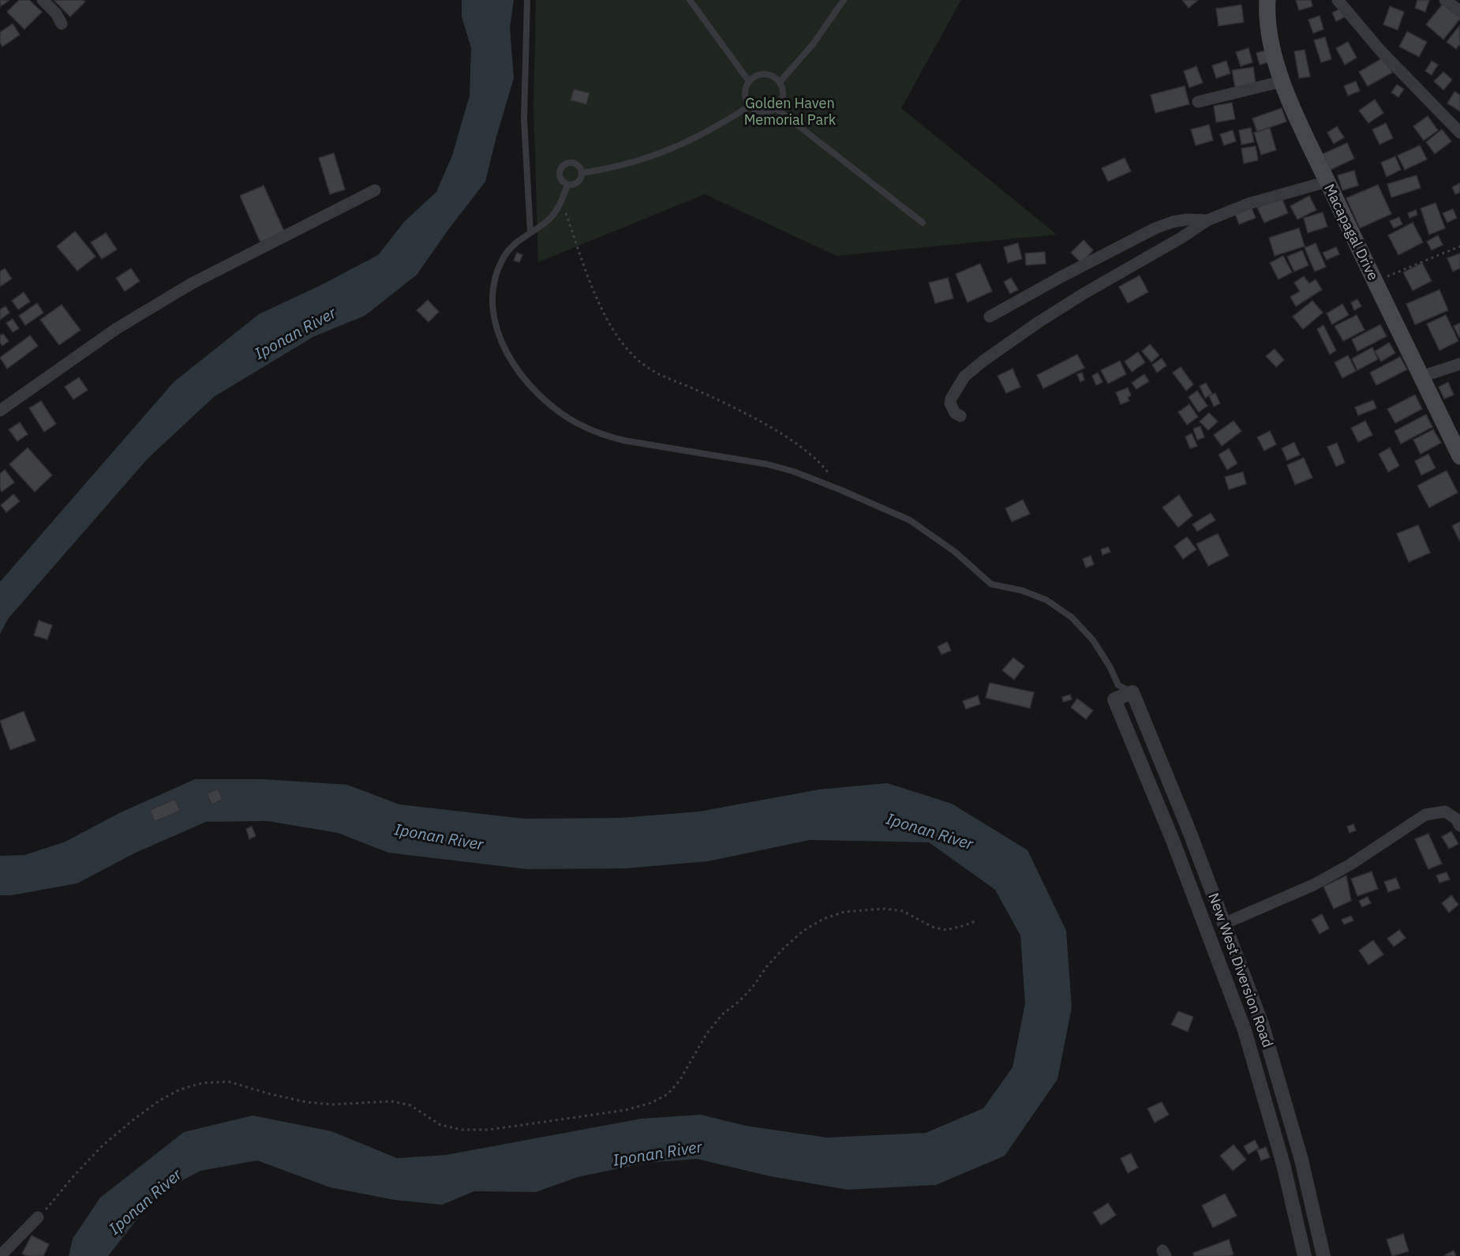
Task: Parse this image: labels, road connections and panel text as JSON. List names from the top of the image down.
{
  "streets": {
    "main road": ["Macapagal Drive"],
    "street": ["New West Diversion Road"]
  },
  "water": ["Iponan River"],
  "parks": ["Golden Haven Memorial Park"]
}
